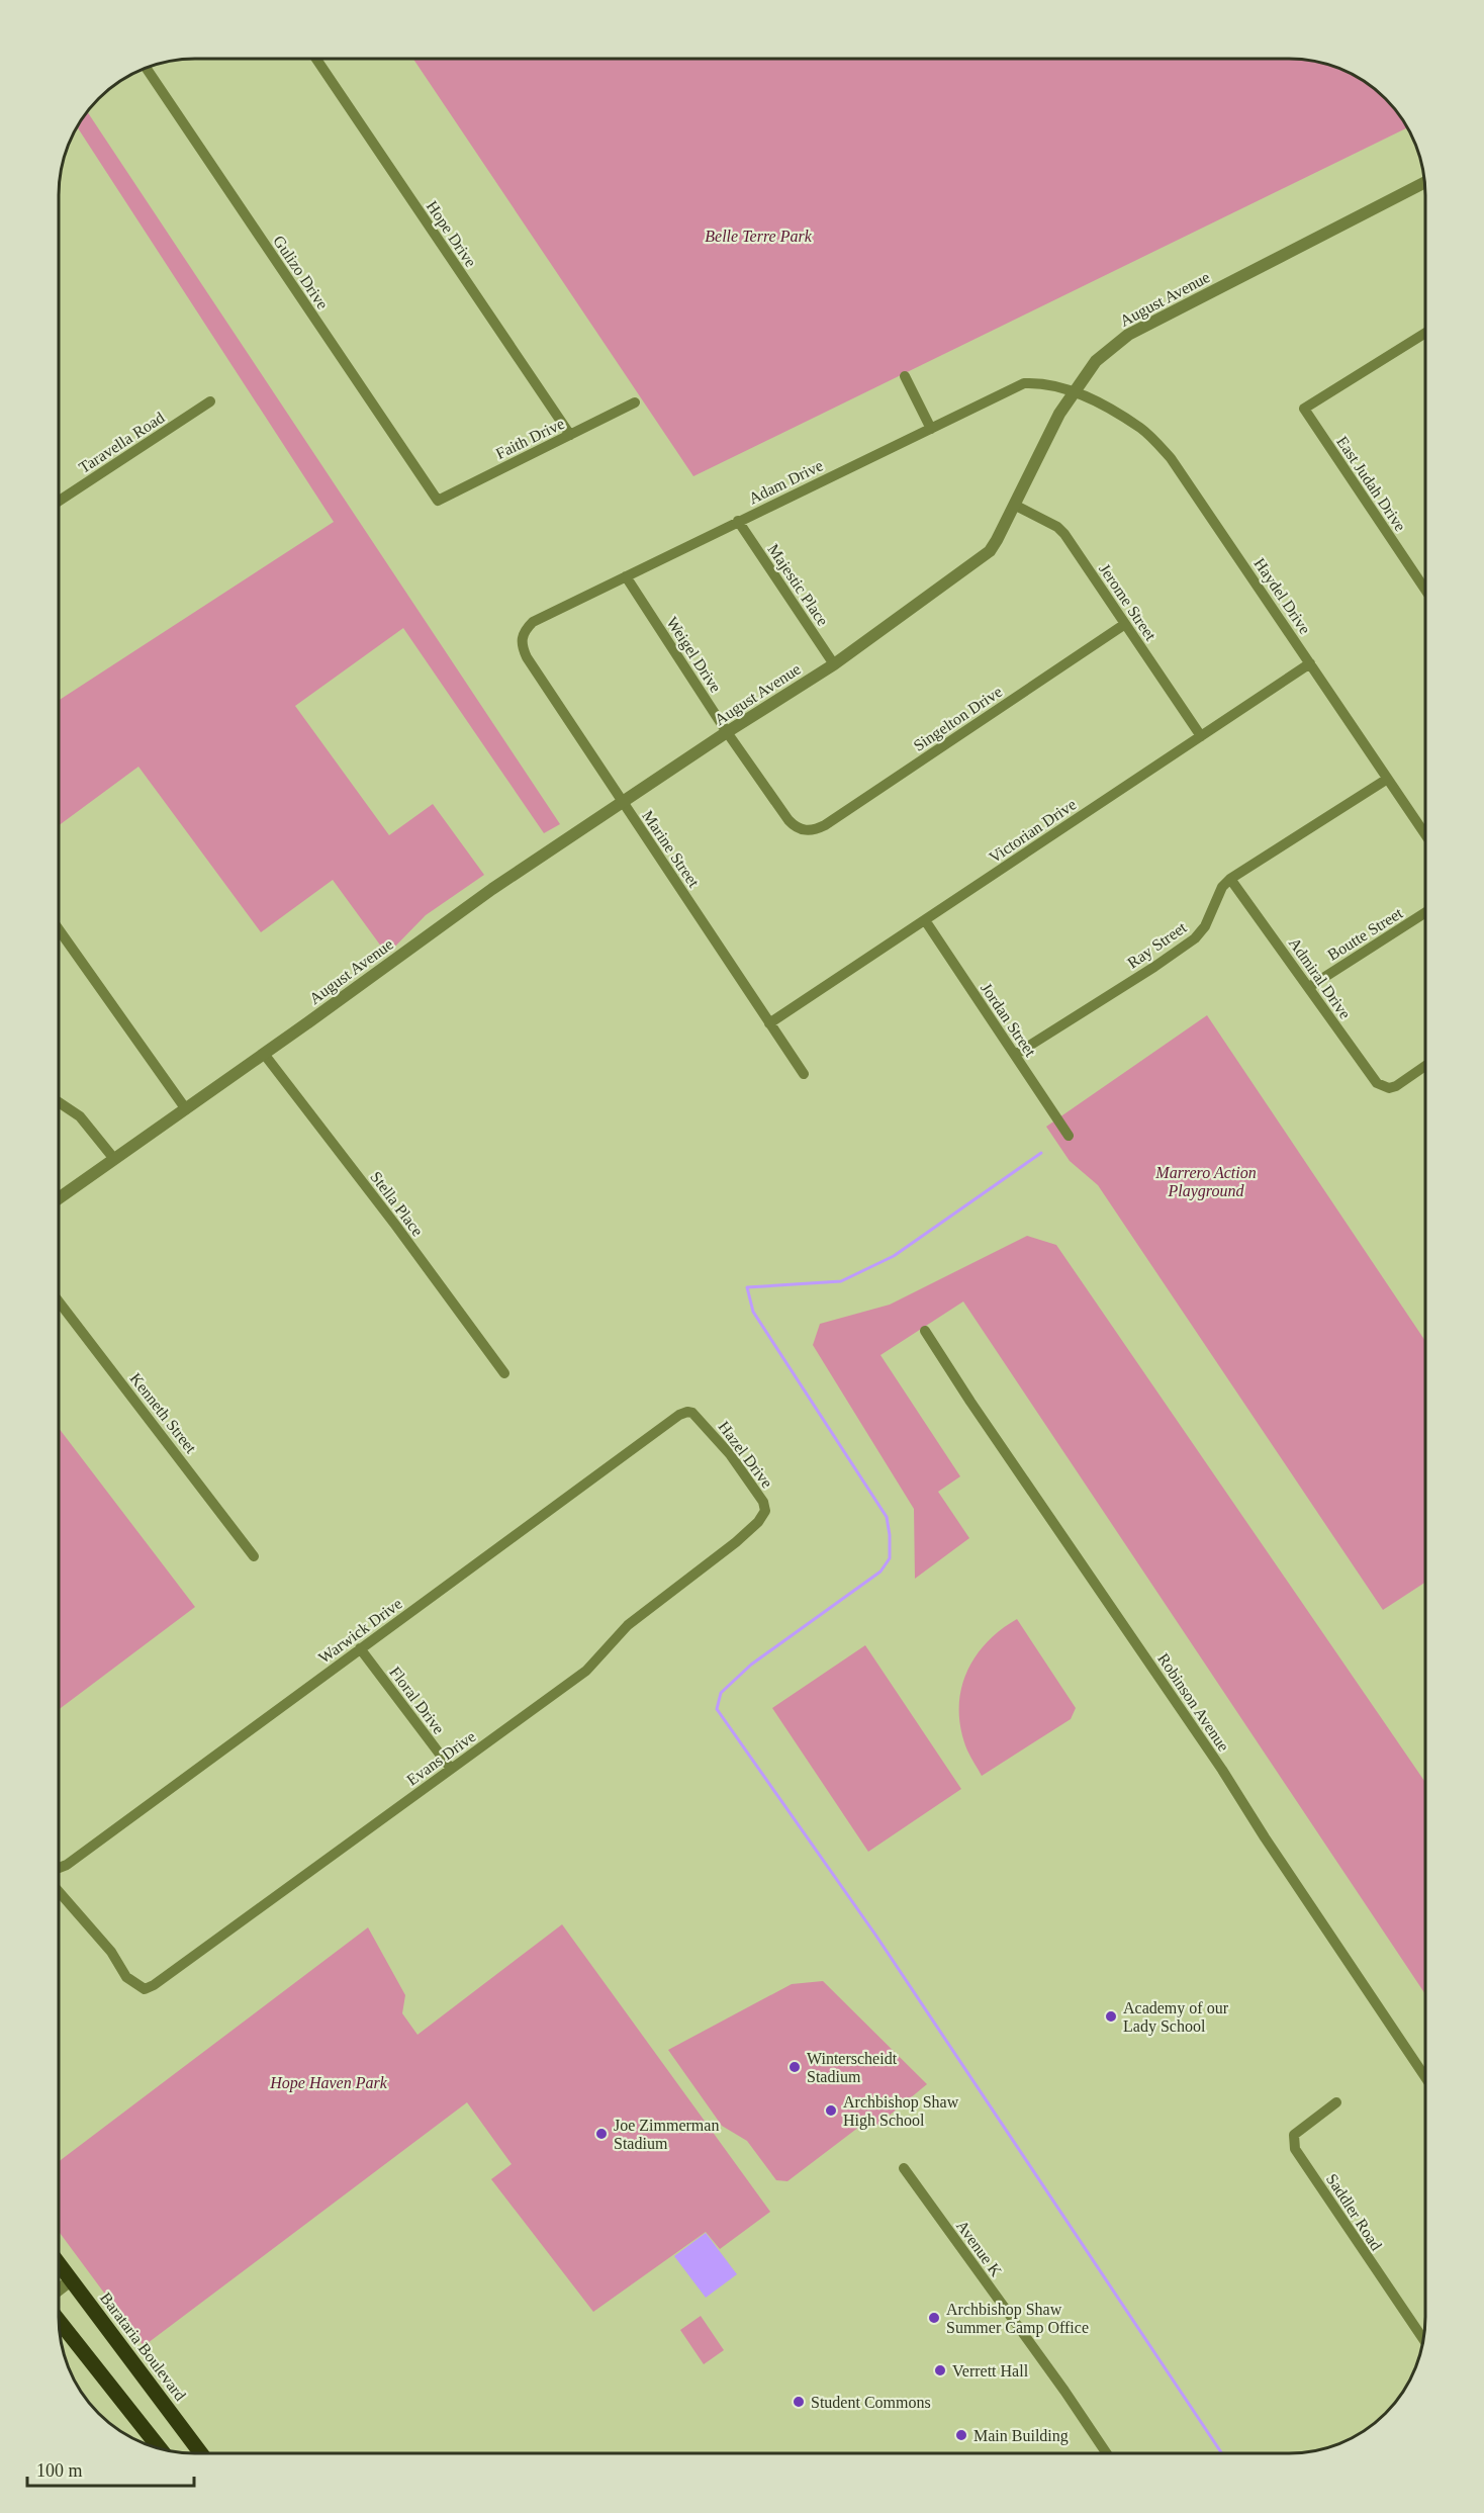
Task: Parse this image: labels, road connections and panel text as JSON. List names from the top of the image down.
{
  "streets": {
    "main road": ["Barataria Boulevard"],
    "street": [
      "Hope Drive",
      "Gulizo Drive",
      "August Avenue",
      "Faith Drive",
      "Taravella Road",
      "Adam Drive",
      "East Judah Drive",
      "Majestic Place",
      "Haydel Drive",
      "Jerome Street",
      "Weigel Drive",
      "Singelton Drive",
      "Victorian Drive",
      "Marine Street",
      "Boutte Street",
      "Ray Street",
      "Admiral Drive",
      "Jordan Street",
      "Stella Place",
      "Kenneth Street",
      "Hazel Drive",
      "Warwick Drive",
      "Floral Drive",
      "Robinson Avenue",
      "Evans Drive",
      "Saddler Road",
      "Avenue K"
    ]
  },
  "crossings": [
    ["Hope Drive", "Faith Drive"],
    ["Gulizo Drive", "Faith Drive"],
    ["August Avenue", "Adam Drive"],
    ["August Avenue", "Majestic Place"],
    ["August Avenue", "Haydel Drive"],
    ["August Avenue", "Jerome Street"],
    ["August Avenue", "Weigel Drive"],
    ["August Avenue", "Marine Street"],
    ["August Avenue", "Stella Place"],
    ["Adam Drive", "Majestic Place"],
    ["Adam Drive", "Haydel Drive"],
    ["Adam Drive", "Weigel Drive"],
    ["Adam Drive", "Marine Street"],
    ["Haydel Drive", "Victorian Drive"],
    ["Haydel Drive", "Ray Street"],
    ["Jerome Street", "Singelton Drive"],
    ["Jerome Street", "Victorian Drive"],
    ["Weigel Drive", "Singelton Drive"],
    ["Victorian Drive", "Marine Street"],
    ["Victorian Drive", "Jordan Street"],
    ["Boutte Street", "Admiral Drive"],
    ["Ray Street", "Admiral Drive"],
    ["Ray Street", "Jordan Street"],
    ["Hazel Drive", "Warwick Drive"],
    ["Hazel Drive", "Evans Drive"],
    ["Warwick Drive", "Floral Drive"],
    ["Floral Drive", "Evans Drive"]
  ],
  "parks": ["Belle Terre Park", "Marrero Action Playground", "Hope Haven Park"],
  "places": [
    "Academy of our Lady School",
    "Winterscheidt Stadium",
    "Archbishop Shaw High School",
    "Joe Zimmerman Stadium",
    "Archbishop Shaw Summer Camp Office",
    "Verrett Hall",
    "Student Commons",
    "Main Building"
  ],
  "scale_bar": "100 m"
}
